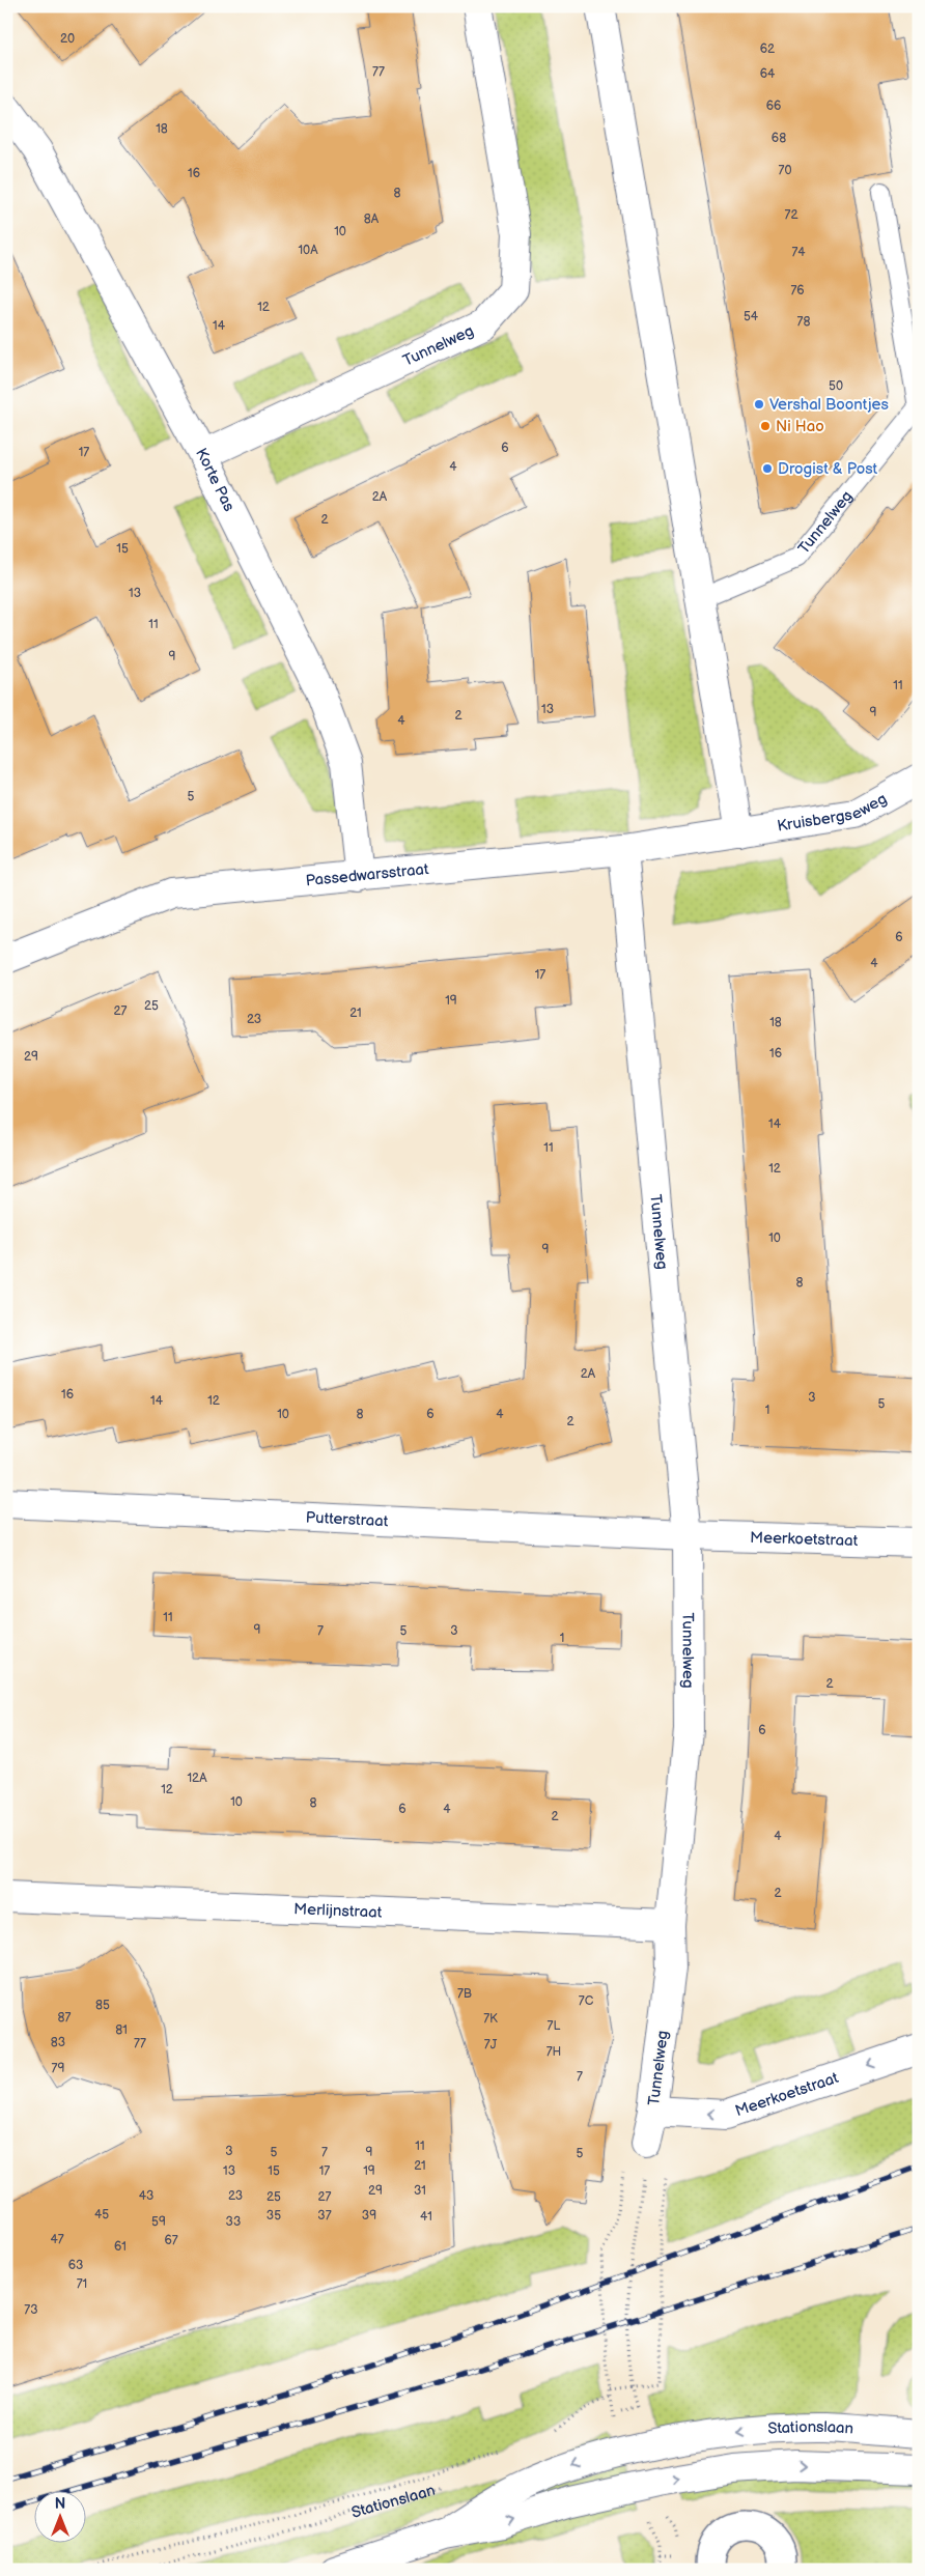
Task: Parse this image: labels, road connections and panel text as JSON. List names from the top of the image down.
{
  "streets": {
    "street": [
      "Tunnelweg",
      "Korte Pas",
      "Kruisbergseweg",
      "Passedwarsstraat",
      "Putterstraat",
      "Meerkoetstraat",
      "Merlijnstraat",
      "Stationslaan"
    ]
  },
  "crossings": [
    ["Tunnelweg", "Korte Pas"],
    ["Tunnelweg", "Passedwarsstraat"],
    ["Tunnelweg", "Putterstraat"],
    ["Tunnelweg", "Meerkoetstraat"],
    ["Tunnelweg", "Merlijnstraat"],
    ["Korte Pas", "Passedwarsstraat"],
    ["Kruisbergseweg", "Passedwarsstraat"],
    ["Putterstraat", "Meerkoetstraat"]
  ],
  "one_way": ["Meerkoetstraat"],
  "places": ["Vershal Boontjes", "Ni Hao", "Drogist & Post"],
  "house_numbers": [
    "20",
    "62",
    "77",
    "64",
    "66",
    "18",
    "68",
    "70",
    "16",
    "8",
    "72",
    "8A",
    "10",
    "10A",
    "74",
    "76",
    "12",
    "54",
    "78",
    "14",
    "50",
    "6",
    "17",
    "4",
    "2A",
    "2",
    "15",
    "13",
    "11",
    "9",
    "11",
    "13",
    "9",
    "2",
    "4",
    "5",
    "6",
    "4",
    "17",
    "19",
    "25",
    "27",
    "21",
    "23",
    "18",
    "16",
    "29",
    "14",
    "11",
    "12",
    "10",
    "9",
    "8",
    "2A",
    "16",
    "3",
    "14",
    "12",
    "5",
    "1",
    "10",
    "8",
    "6",
    "4",
    "2",
    "11",
    "9",
    "7",
    "5",
    "3",
    "1",
    "2",
    "6",
    "12A",
    "12",
    "10",
    "8",
    "6",
    "4",
    "2",
    "4",
    "2",
    "7B",
    "7C",
    "85",
    "87",
    "7K",
    "7L",
    "81",
    "83",
    "77",
    "7J",
    "7H",
    "79",
    "7",
    "11",
    "3",
    "5",
    "7",
    "9",
    "5",
    "21",
    "13",
    "15",
    "17",
    "19",
    "29",
    "31",
    "43",
    "23",
    "25",
    "27",
    "45",
    "35",
    "37",
    "39",
    "41",
    "59",
    "33",
    "47",
    "67",
    "61",
    "63",
    "71",
    "73"
  ],
  "north": "top"
}
